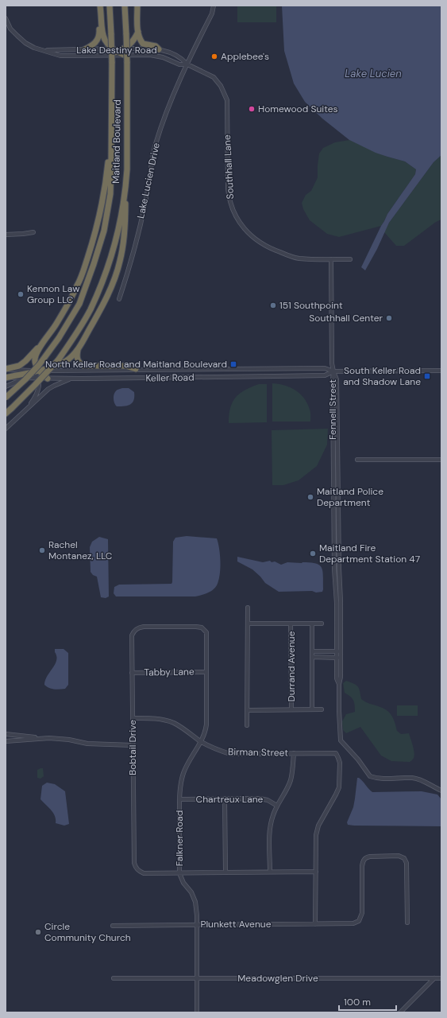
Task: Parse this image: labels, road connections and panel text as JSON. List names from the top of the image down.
{
  "streets": {
    "highway": ["Maitland Boulevard"],
    "street": [
      "Lake Destiny Road",
      "Southhall Lane",
      "Lake Lucien Drive",
      "Keller Road",
      "Fennell Street",
      "Durrand Avenue",
      "Tabby Lane",
      "Bobtail Drive",
      "Birman Street",
      "Chartreux Lane",
      "Falkner Road",
      "Plunkett Avenue",
      "Meadowglen Drive"
    ]
  },
  "crossings": [
    ["Lake Destiny Road", "Southhall Lane"],
    ["Lake Destiny Road", "Lake Lucien Drive"],
    ["Southhall Lane", "Lake Lucien Drive"],
    ["Keller Road", "Fennell Street"],
    ["Tabby Lane", "Bobtail Drive"],
    ["Bobtail Drive", "Birman Street"],
    ["Bobtail Drive", "Falkner Road"],
    ["Birman Street", "Falkner Road"],
    ["Chartreux Lane", "Falkner Road"],
    ["Falkner Road", "Plunkett Avenue"],
    ["Falkner Road", "Meadowglen Drive"]
  ],
  "water": ["Lake Lucien"],
  "places": {
    "other": [
      "Applebee's",
      "Homewood Suites",
      "Kennon Law Group LLC",
      "151 Southpoint",
      "Southhall Center",
      "Maitland Police Department",
      "Rachel Montanez, LLC",
      "Maitland Fire Department Station 47",
      "Circle Community Church"
    ],
    "transit": ["North Keller Road and Maitland Boulevard", "South Keller Road and Shadow Lane"]
  },
  "scale_bar": "100 m"
}
